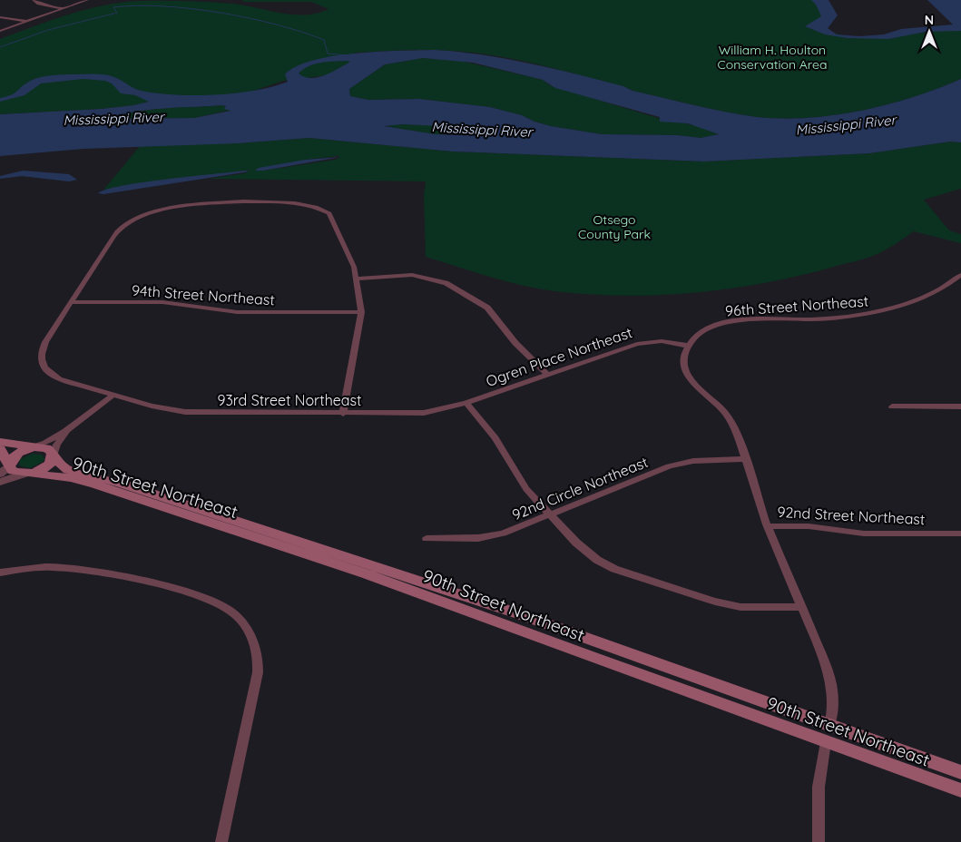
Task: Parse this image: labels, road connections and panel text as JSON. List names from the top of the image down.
{
  "streets": {
    "main road": ["90th Street Northeast"],
    "street": [
      "94th Street Northeast",
      "96th Street Northeast",
      "Ogren Place Northeast",
      "93rd Street Northeast",
      "92nd Circle Northeast",
      "92nd Street Northeast"
    ]
  },
  "crossings": [
    ["96th Street Northeast", "Ogren Place Northeast"],
    ["Ogren Place Northeast", "93rd Street Northeast"]
  ],
  "water": ["Mississippi River"],
  "parks": ["William H. Houlton Conservation Area", "Otsego County Park"],
  "north": "top"
}
